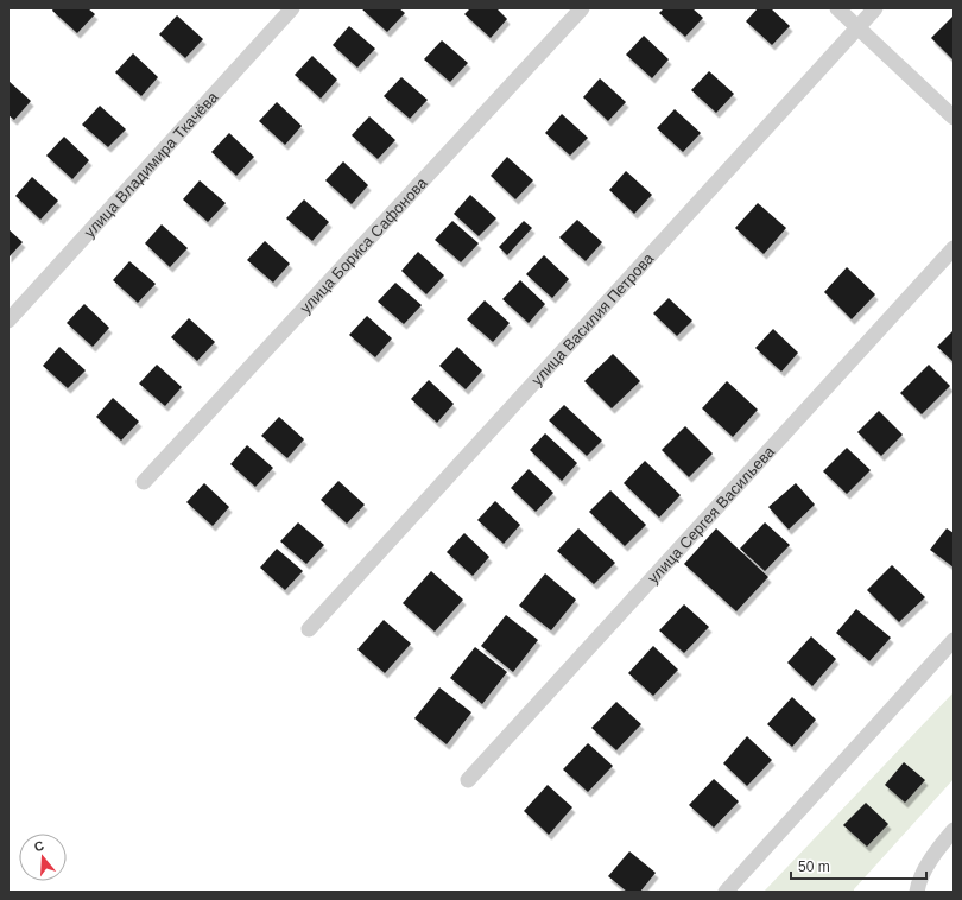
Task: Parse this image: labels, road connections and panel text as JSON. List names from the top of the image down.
{
  "streets": {
    "street": [
      "улица Владимира Ткачёва",
      "улица Бориса Сафонова",
      "улица Василия Петрова",
      "улица Сергея Васильева"
    ]
  },
  "scale_bar": "50 m",
  "north": "top"
}
